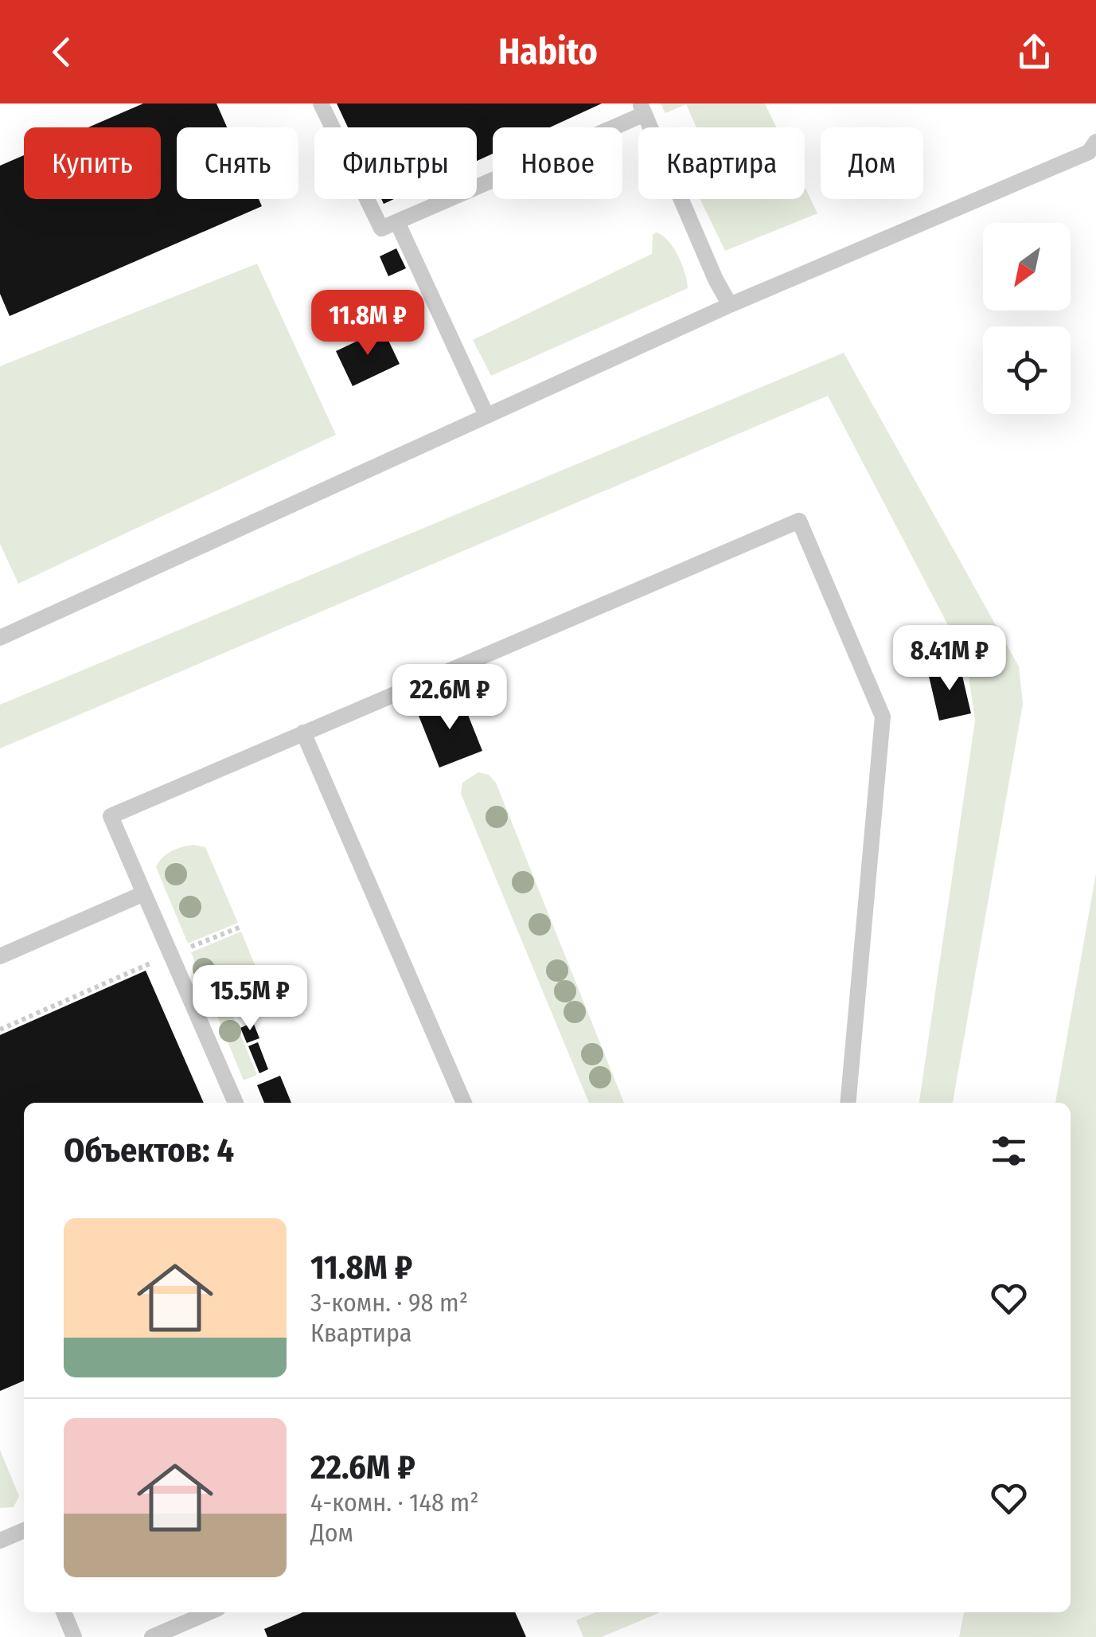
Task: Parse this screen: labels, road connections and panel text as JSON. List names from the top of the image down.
{
  "north": "bottom left",
  "page": {
    "header": "Habito",
    "chip": [
      "Купить",
      "Снять",
      "Фильтры",
      "Новое",
      "Квартира",
      "Дом"
    ],
    "price": [
      "11.8M ₽",
      "8.41M ₽",
      "22.6M ₽",
      "15.5M ₽"
    ],
    "heading": "Объектов: 4",
    "list": [
      {
        "name": "11.8M ₽",
        "note": "3-комн. · 98 m² · Квартира"
      },
      {
        "name": "22.6M ₽",
        "note": "4-комн. · 148 m² · Дом"
      }
    ]
  }
}
